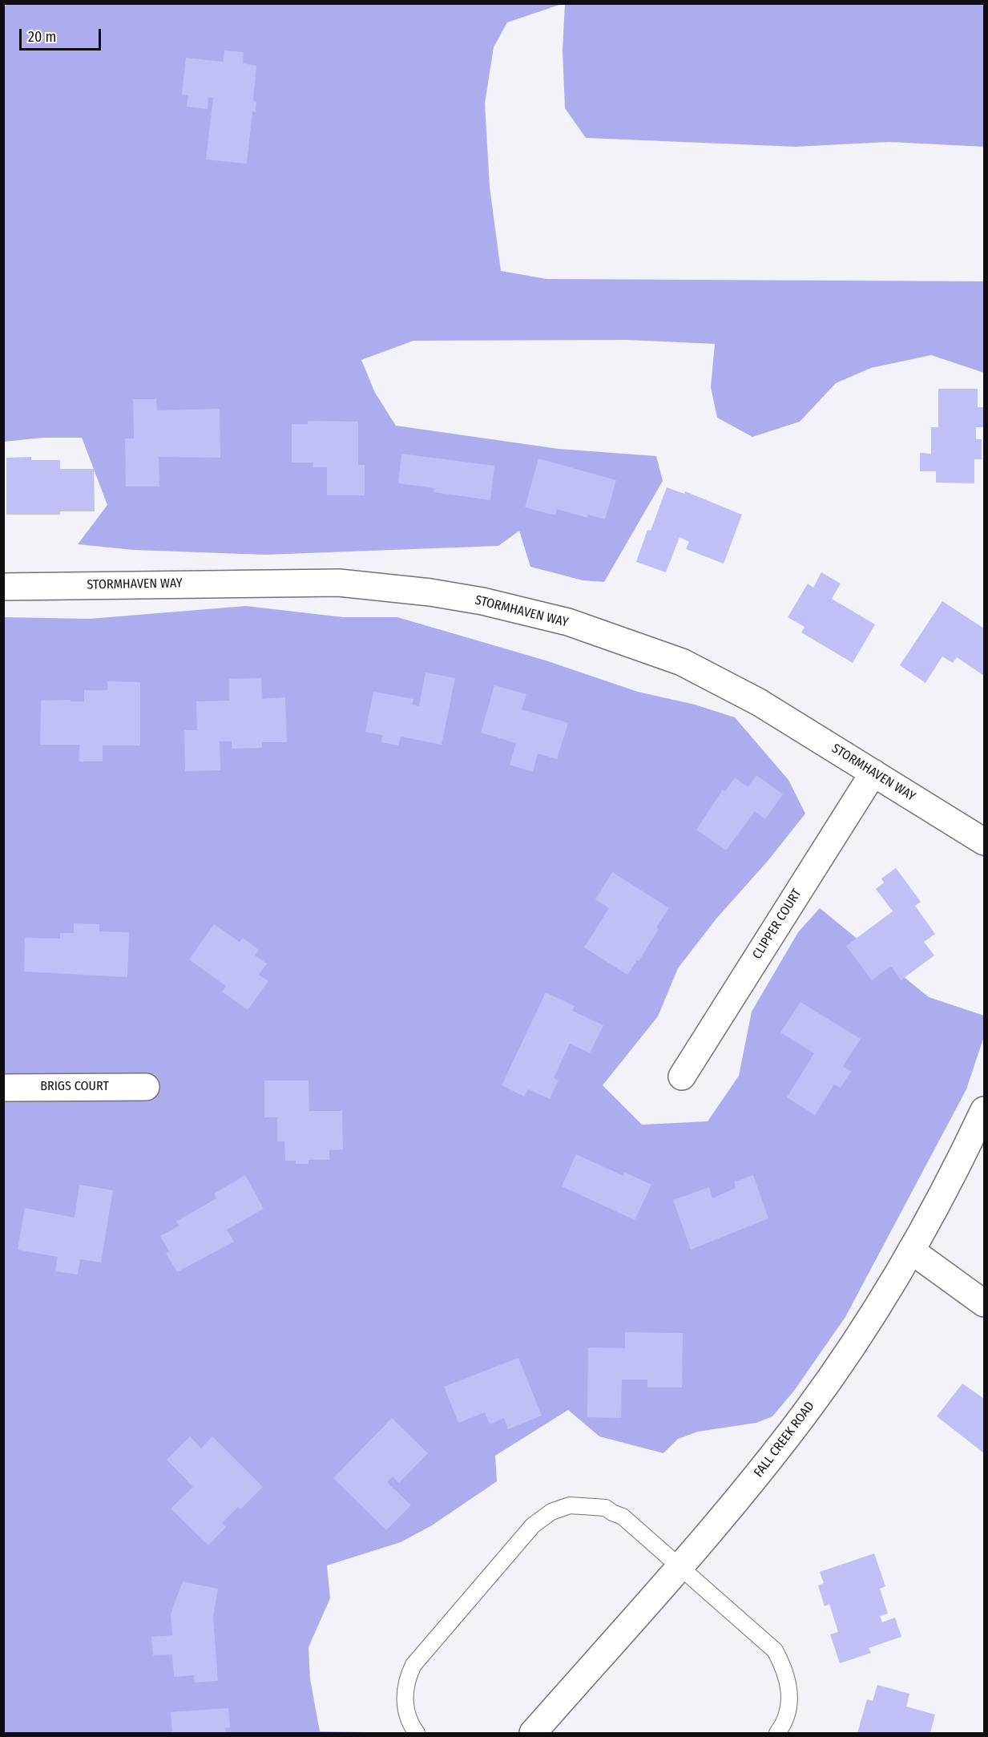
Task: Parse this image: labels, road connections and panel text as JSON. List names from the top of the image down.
{
  "streets": {
    "street": [
      "STORMHAVEN WAY",
      "CLIPPER COURT",
      "BRIGS COURT",
      "FALL CREEK ROAD"
    ]
  },
  "crossings": [
    ["STORMHAVEN WAY", "CLIPPER COURT"]
  ],
  "scale_bar": "20 m"
}
